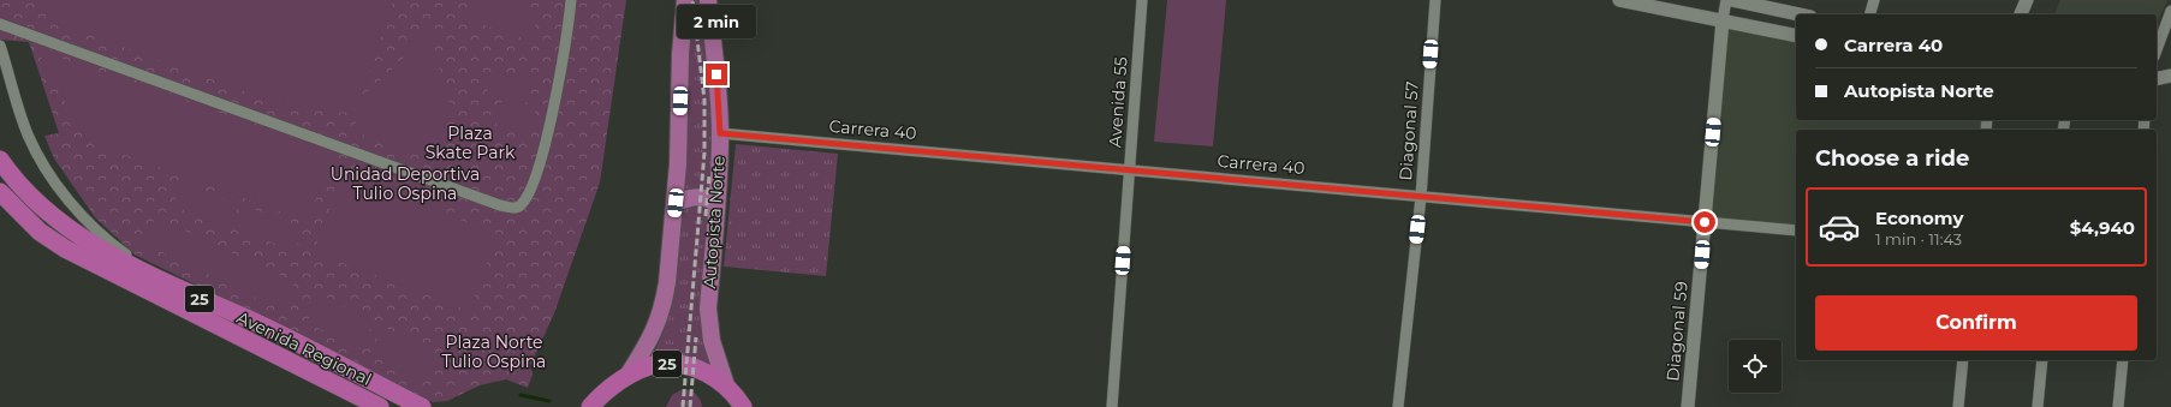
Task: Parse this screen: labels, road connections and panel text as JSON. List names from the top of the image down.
{
  "streets": {
    "highway": ["25", "Avenida Regional"],
    "main road": ["Autopista Norte"],
    "street": [
      "Avenida 55",
      "Carrera 40",
      "Diagonal 57",
      "Diagonal 59"
    ]
  },
  "crossings": [
    ["Avenida 55", "Carrera 40"],
    ["Carrera 40", "Diagonal 57"],
    ["Carrera 40", "Autopista Norte"],
    ["Carrera 40", "Diagonal 59"],
    ["Autopista Norte", "25"]
  ],
  "parks": ["Plaza Skate Park", "Unidad Deportiva Tulio Ospina", "Plaza Norte Tulio Ospina"],
  "page": {
    "bubble": "2 min",
    "banner": ["Carrera 40", "Autopista Norte"],
    "heading": "Choose a ride",
    "list": [
      {
        "name": "Economy",
        "note": "1 min · 11:43",
        "value": "$4,940"
      }
    ],
    "buttons": "Confirm"
  }
}
